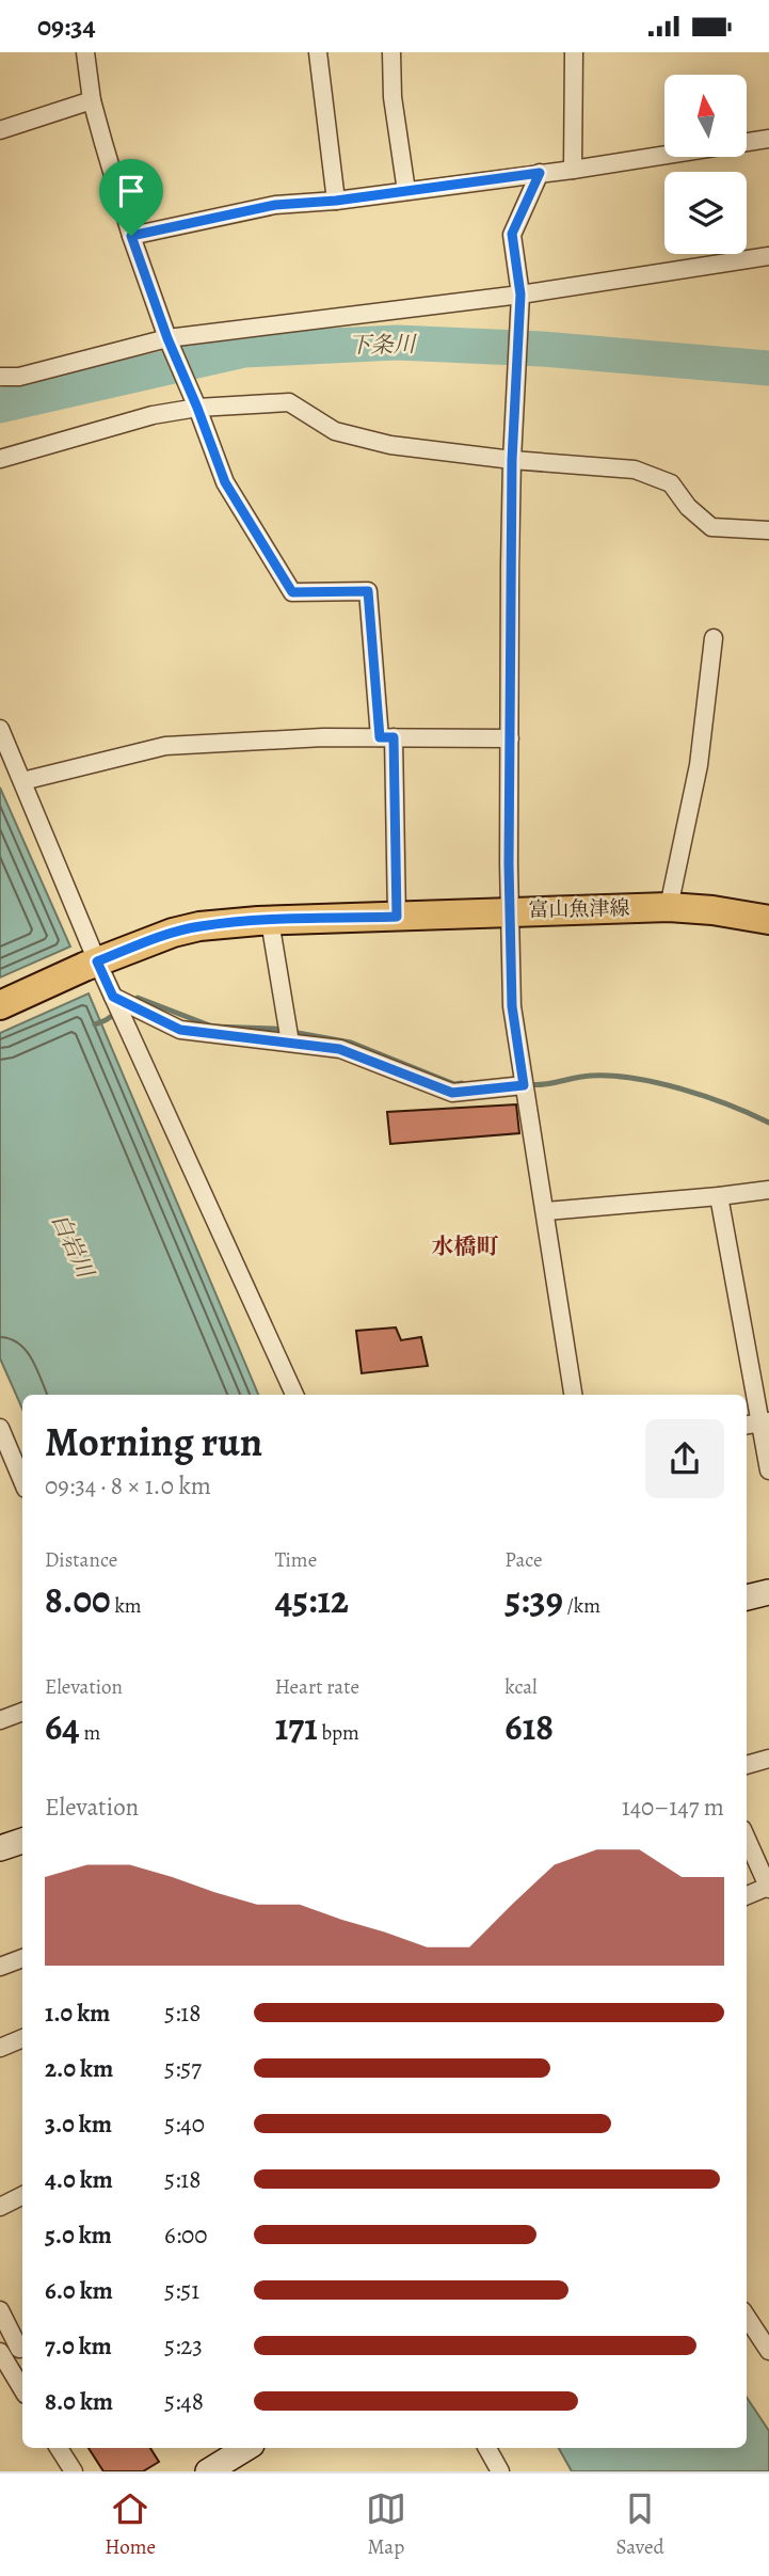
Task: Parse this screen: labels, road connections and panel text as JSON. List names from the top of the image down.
{
  "streets": {
    "main road": ["富山魚津線"]
  },
  "districts": ["水橋町"],
  "water": ["下条川", "白岩川"],
  "north": "top",
  "page": {
    "status": "09:34",
    "heading": ["Morning run", "09:34 · 8 × 1.0 km"],
    "stats": [
      ["Distance", "8.00 km"],
      ["Time", "45:12"],
      ["Pace", "5:39 /km"],
      ["Elevation", "64 m"],
      ["Heart rate", "171 bpm"],
      ["kcal", "618"]
    ],
    "chart": ["Elevation", "140–147 m"],
    "list": [
      {
        "name": "1.0 km",
        "note": "5:18"
      },
      {
        "name": "2.0 km",
        "note": "5:57"
      },
      {
        "name": "3.0 km",
        "note": "5:40"
      },
      {
        "name": "4.0 km",
        "note": "5:18"
      },
      {
        "name": "5.0 km",
        "note": "6:00"
      },
      {
        "name": "6.0 km",
        "note": "5:51"
      },
      {
        "name": "7.0 km",
        "note": "5:23"
      },
      {
        "name": "8.0 km",
        "note": "5:48"
      }
    ],
    "tabs": ["Home", "Map", "Saved"]
  }
}
